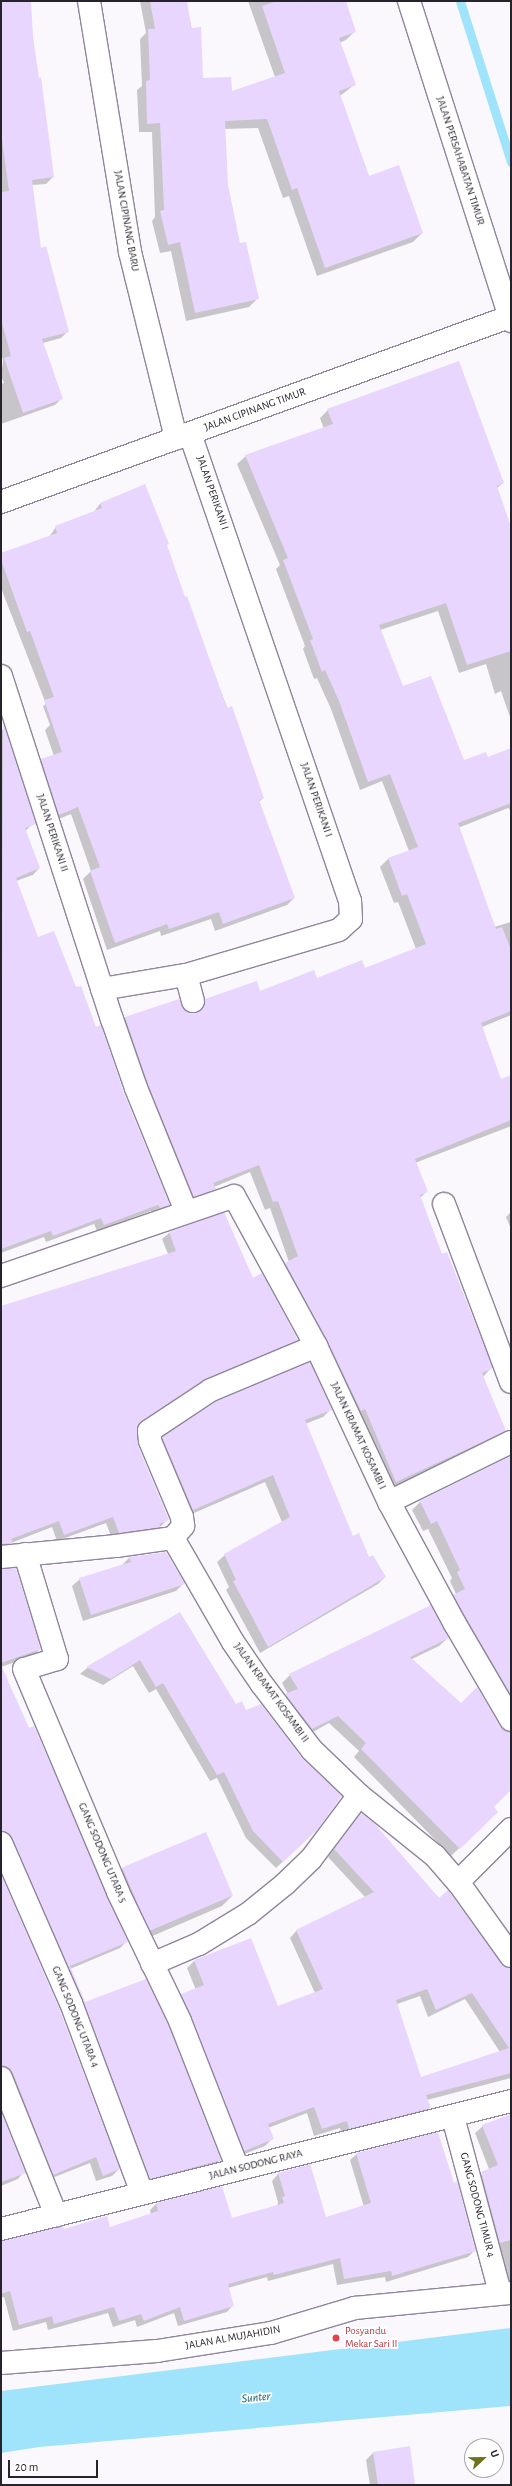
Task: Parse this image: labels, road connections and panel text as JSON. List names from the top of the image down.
{
  "streets": {
    "street": [
      "JALAN PERSAHABATAN TIMUR",
      "JALAN CIPINANG BARU",
      "JALAN CIPINANG TIMUR",
      "JALAN PERIKANI I",
      "JALAN PERIKANI II",
      "JALAN KRAMAT KOSAMBI I",
      "JALAN KRAMAT KOSAMBI II",
      "GANG SODONG UTARA 5",
      "GANG SODONG UTARA 4",
      "JALAN SODONG RAYA",
      "GANG SODONG TIMUR 4",
      "JALAN AL MUJAHIDIN"
    ]
  },
  "crossings": [
    ["JALAN PERSAHABATAN TIMUR", "JALAN CIPINANG TIMUR"],
    ["JALAN CIPINANG BARU", "JALAN CIPINANG TIMUR"],
    ["JALAN CIPINANG BARU", "JALAN PERIKANI I"],
    ["JALAN CIPINANG TIMUR", "JALAN PERIKANI I"],
    ["JALAN PERIKANI I", "JALAN PERIKANI II"],
    ["JALAN PERIKANI II", "JALAN KRAMAT KOSAMBI I"],
    ["GANG SODONG UTARA 5", "JALAN SODONG RAYA"],
    ["GANG SODONG UTARA 4", "JALAN SODONG RAYA"],
    ["JALAN SODONG RAYA", "GANG SODONG TIMUR 4"],
    ["GANG SODONG TIMUR 4", "JALAN AL MUJAHIDIN"]
  ],
  "water": ["Sunter"],
  "places": ["Posyandu Mekar Sari II"],
  "scale_bar": "20 m",
  "north": "right"
}
